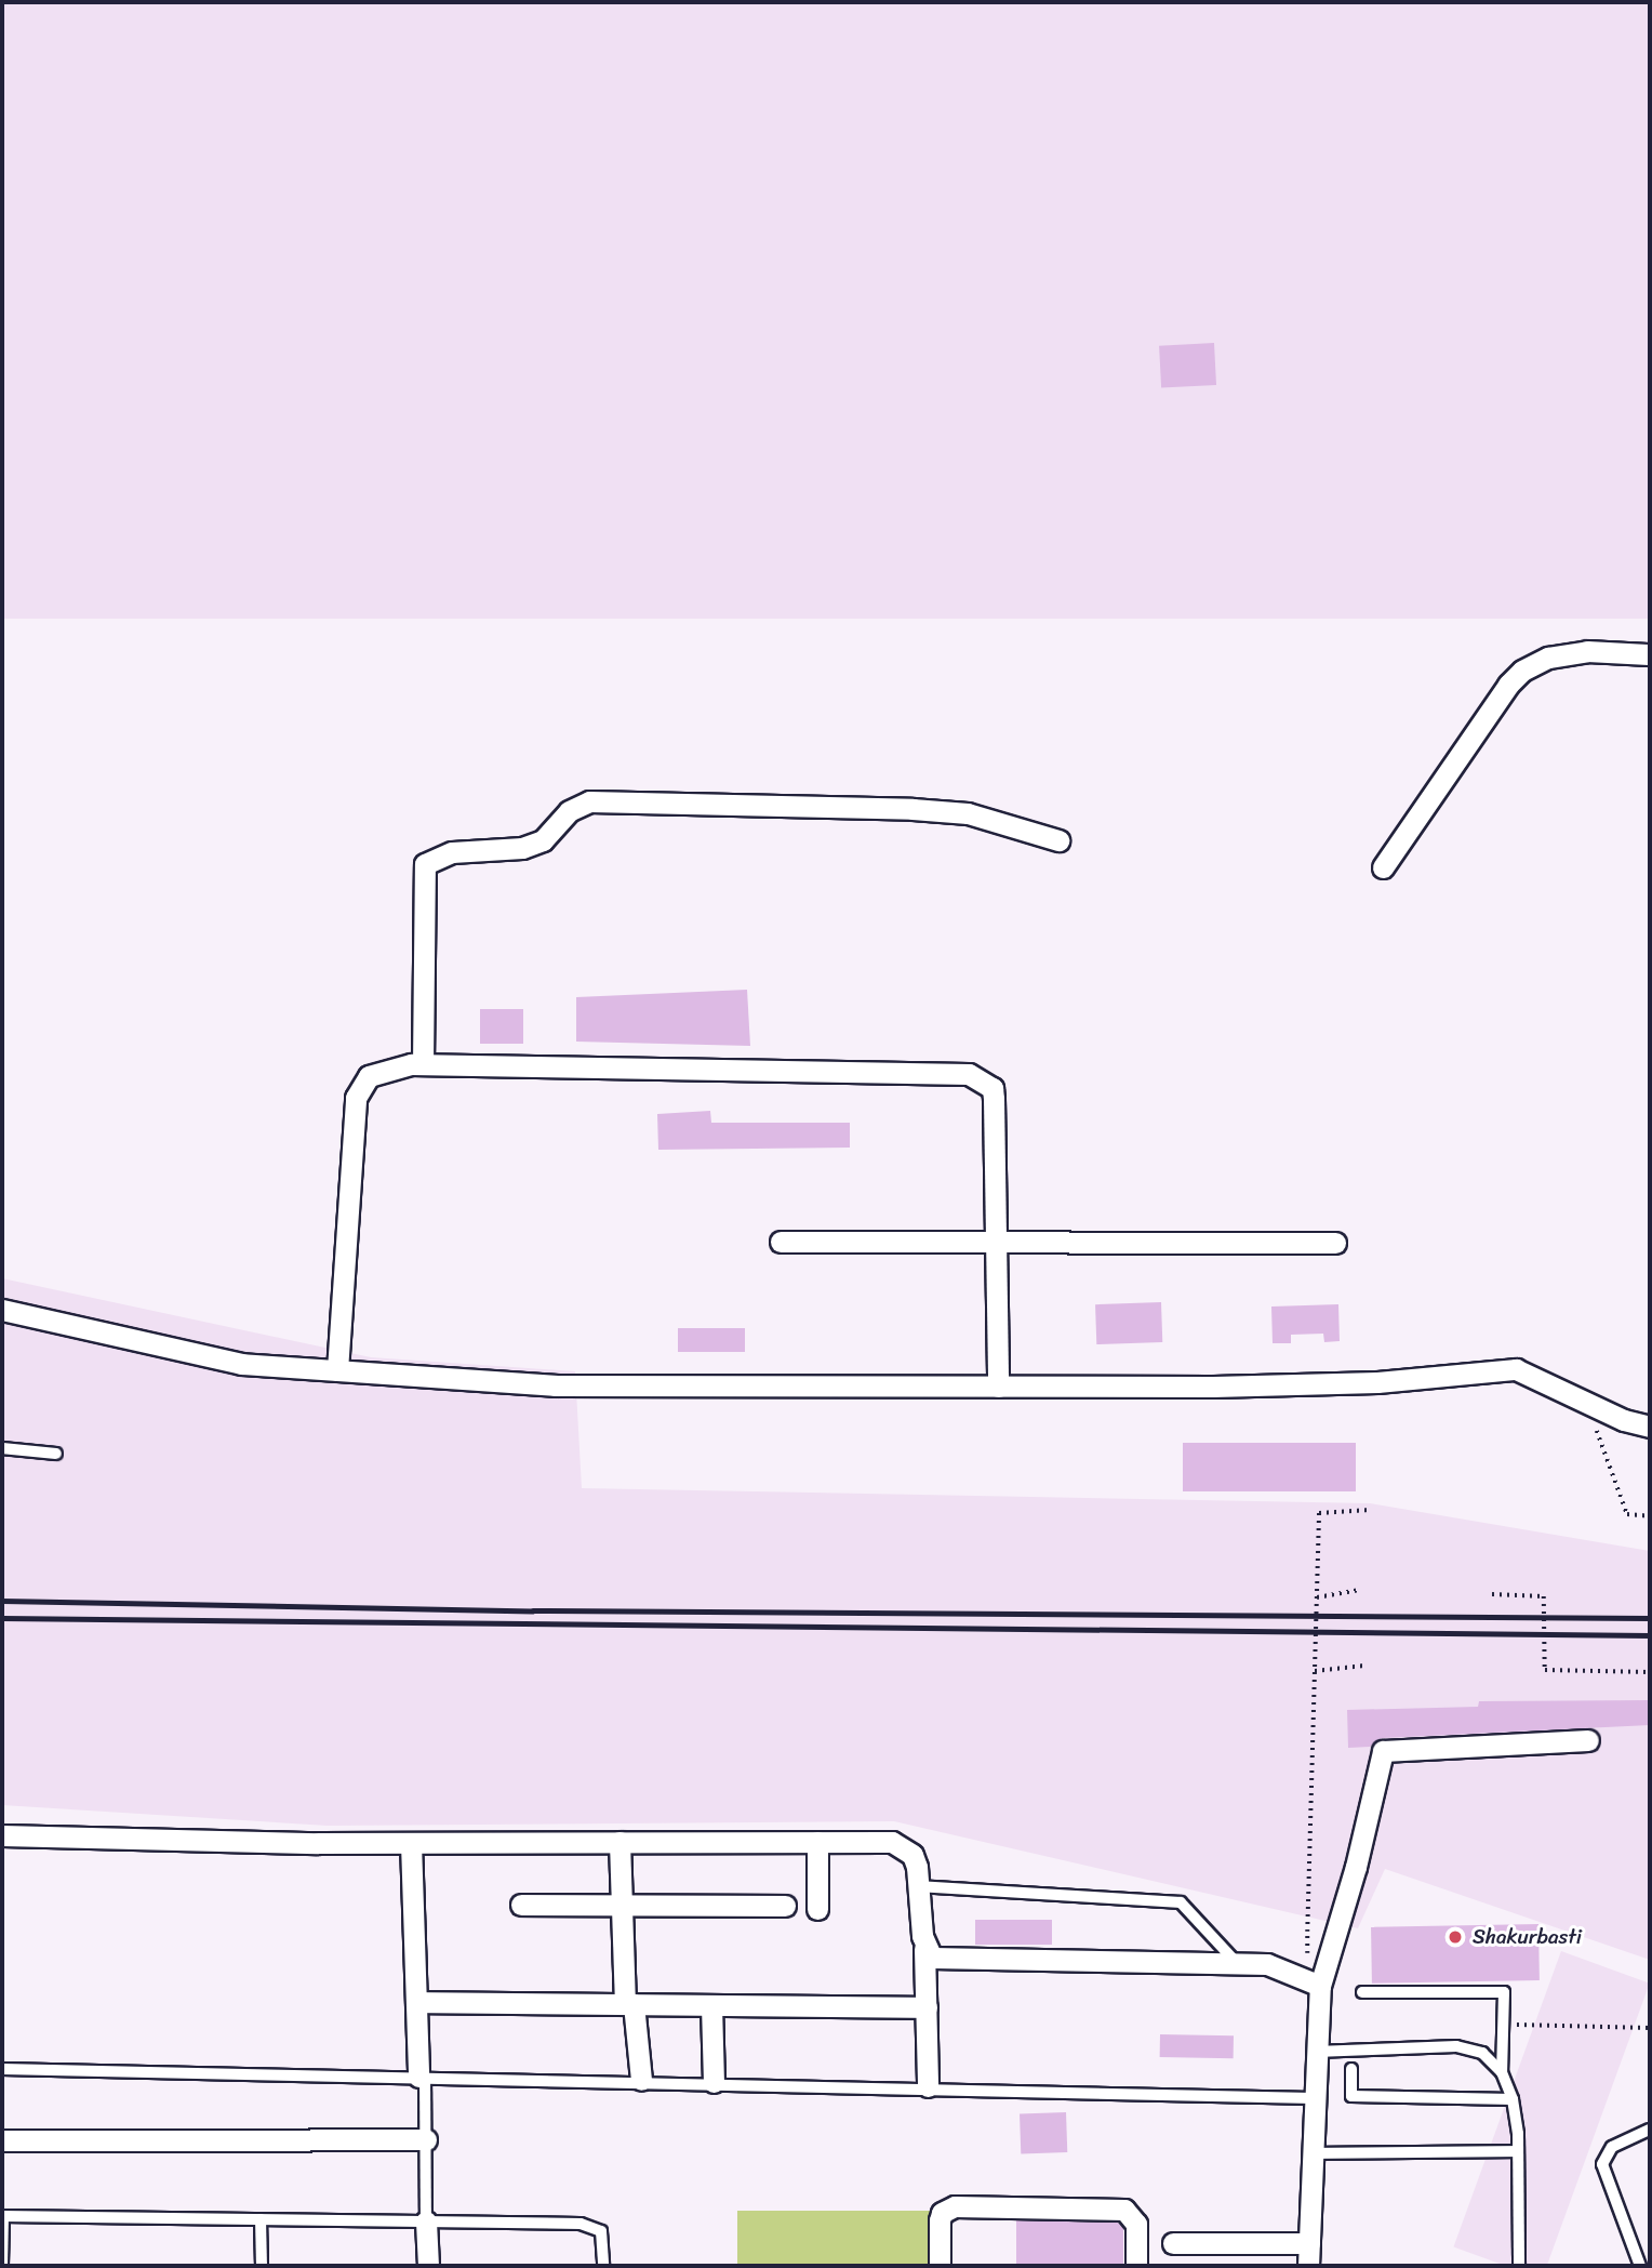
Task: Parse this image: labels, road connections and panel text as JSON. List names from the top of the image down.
{
  "places": ["Shakurbasti"]
}
